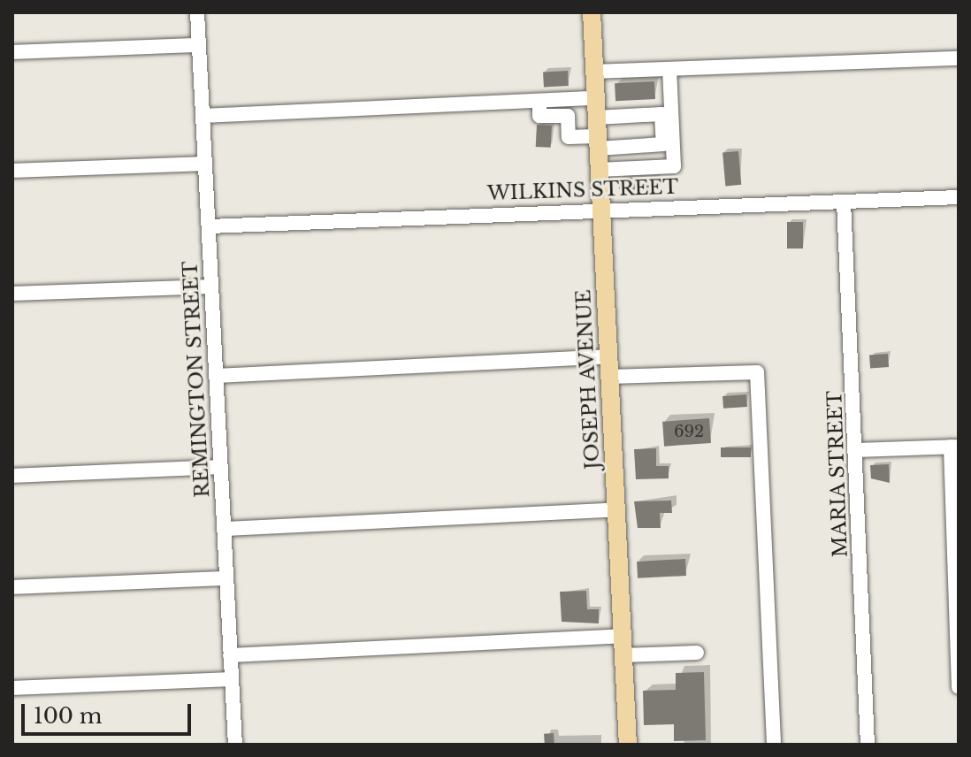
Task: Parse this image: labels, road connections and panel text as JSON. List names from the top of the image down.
{
  "streets": {
    "main road": ["JOSEPH AVENUE"],
    "street": ["WILKINS STREET", "REMINGTON STREET", "MARIA STREET"]
  },
  "crossings": [
    ["WILKINS STREET", "REMINGTON STREET"],
    ["WILKINS STREET", "JOSEPH AVENUE"],
    ["WILKINS STREET", "MARIA STREET"]
  ],
  "house_numbers": ["692"],
  "scale_bar": "100 m"
}
